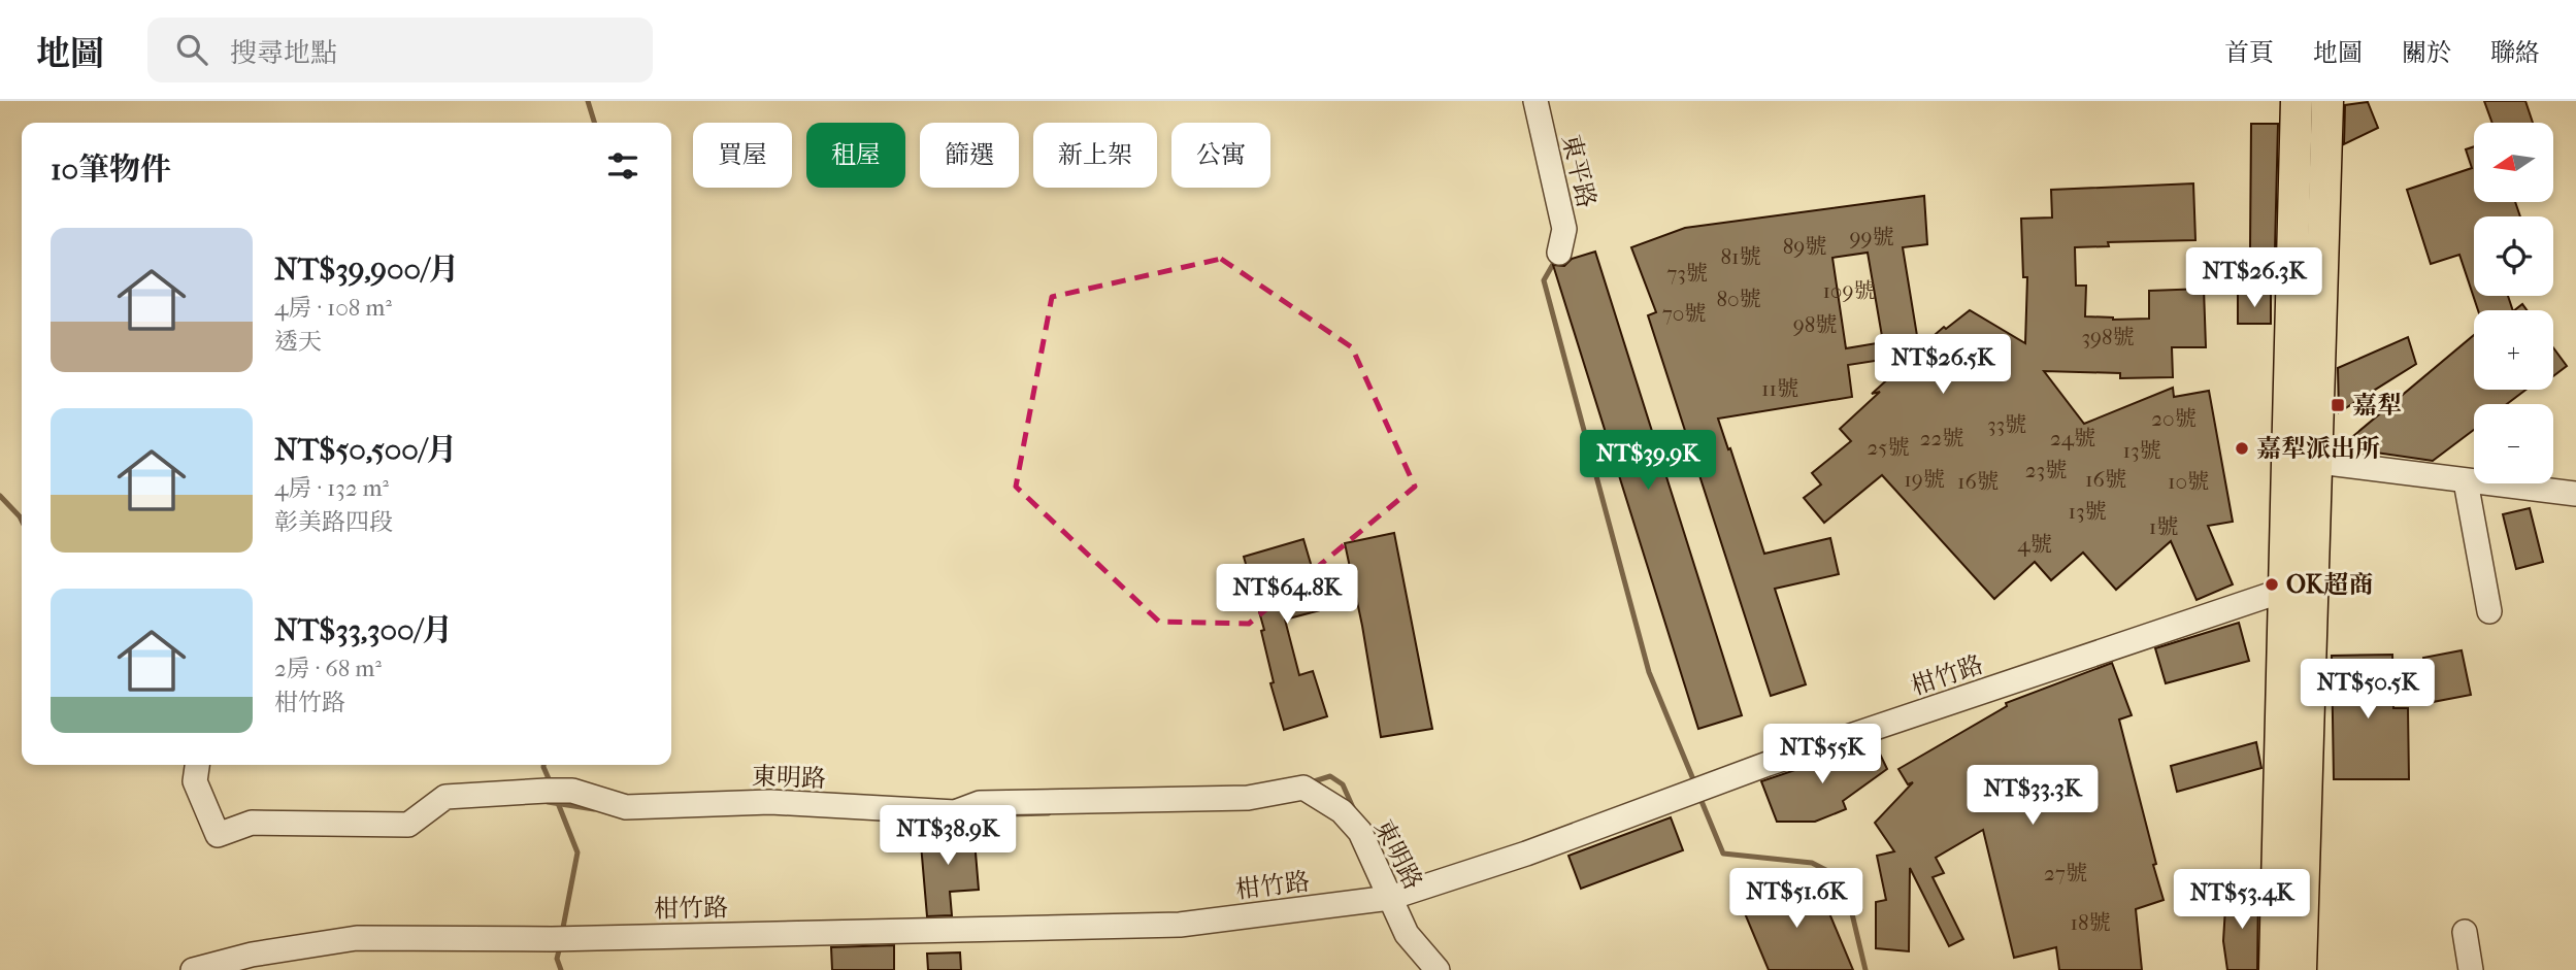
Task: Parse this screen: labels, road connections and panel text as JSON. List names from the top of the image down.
{
  "streets": {
    "street": ["東平路", "柑竹路", "東明路"]
  },
  "crossings": [
    ["柑竹路", "東明路"]
  ],
  "places": {
    "transit": ["嘉犁"],
    "other": ["嘉犁派出所", "OK超商"]
  },
  "house_numbers": [
    "99號",
    "89號",
    "81號",
    "73號",
    "109號",
    "80號",
    "70號",
    "98號",
    "398號",
    "11號",
    "20號",
    "33號",
    "22號",
    "24號",
    "25號",
    "13號",
    "23號",
    "19號",
    "16號",
    "16號",
    "10號",
    "13號",
    "1號",
    "4號",
    "27號",
    "18號"
  ],
  "north": "left",
  "page": {
    "header": "地圖",
    "search": "搜尋地點",
    "nav": [
      "首頁",
      "地圖",
      "關於",
      "聯絡"
    ],
    "map_buttons": ["+", "−"],
    "chip": [
      "買屋",
      "租屋",
      "篩選",
      "新上架",
      "公寓"
    ],
    "heading": "10筆物件",
    "list": [
      {
        "name": "NT$39,900/月",
        "note": "4房 · 108 m² · 透天"
      },
      {
        "name": "NT$50,500/月",
        "note": "4房 · 132 m² · 彰美路四段"
      },
      {
        "name": "NT$33,300/月",
        "note": "2房 · 68 m² · 柑竹路"
      }
    ],
    "price": [
      "NT$26.3K",
      "NT$26.5K",
      "NT$39.9K",
      "NT$64.8K",
      "NT$50.5K",
      "NT$55K",
      "NT$33.3K",
      "NT$38.9K",
      "NT$51.6K",
      "NT$53.4K"
    ]
  }
}
